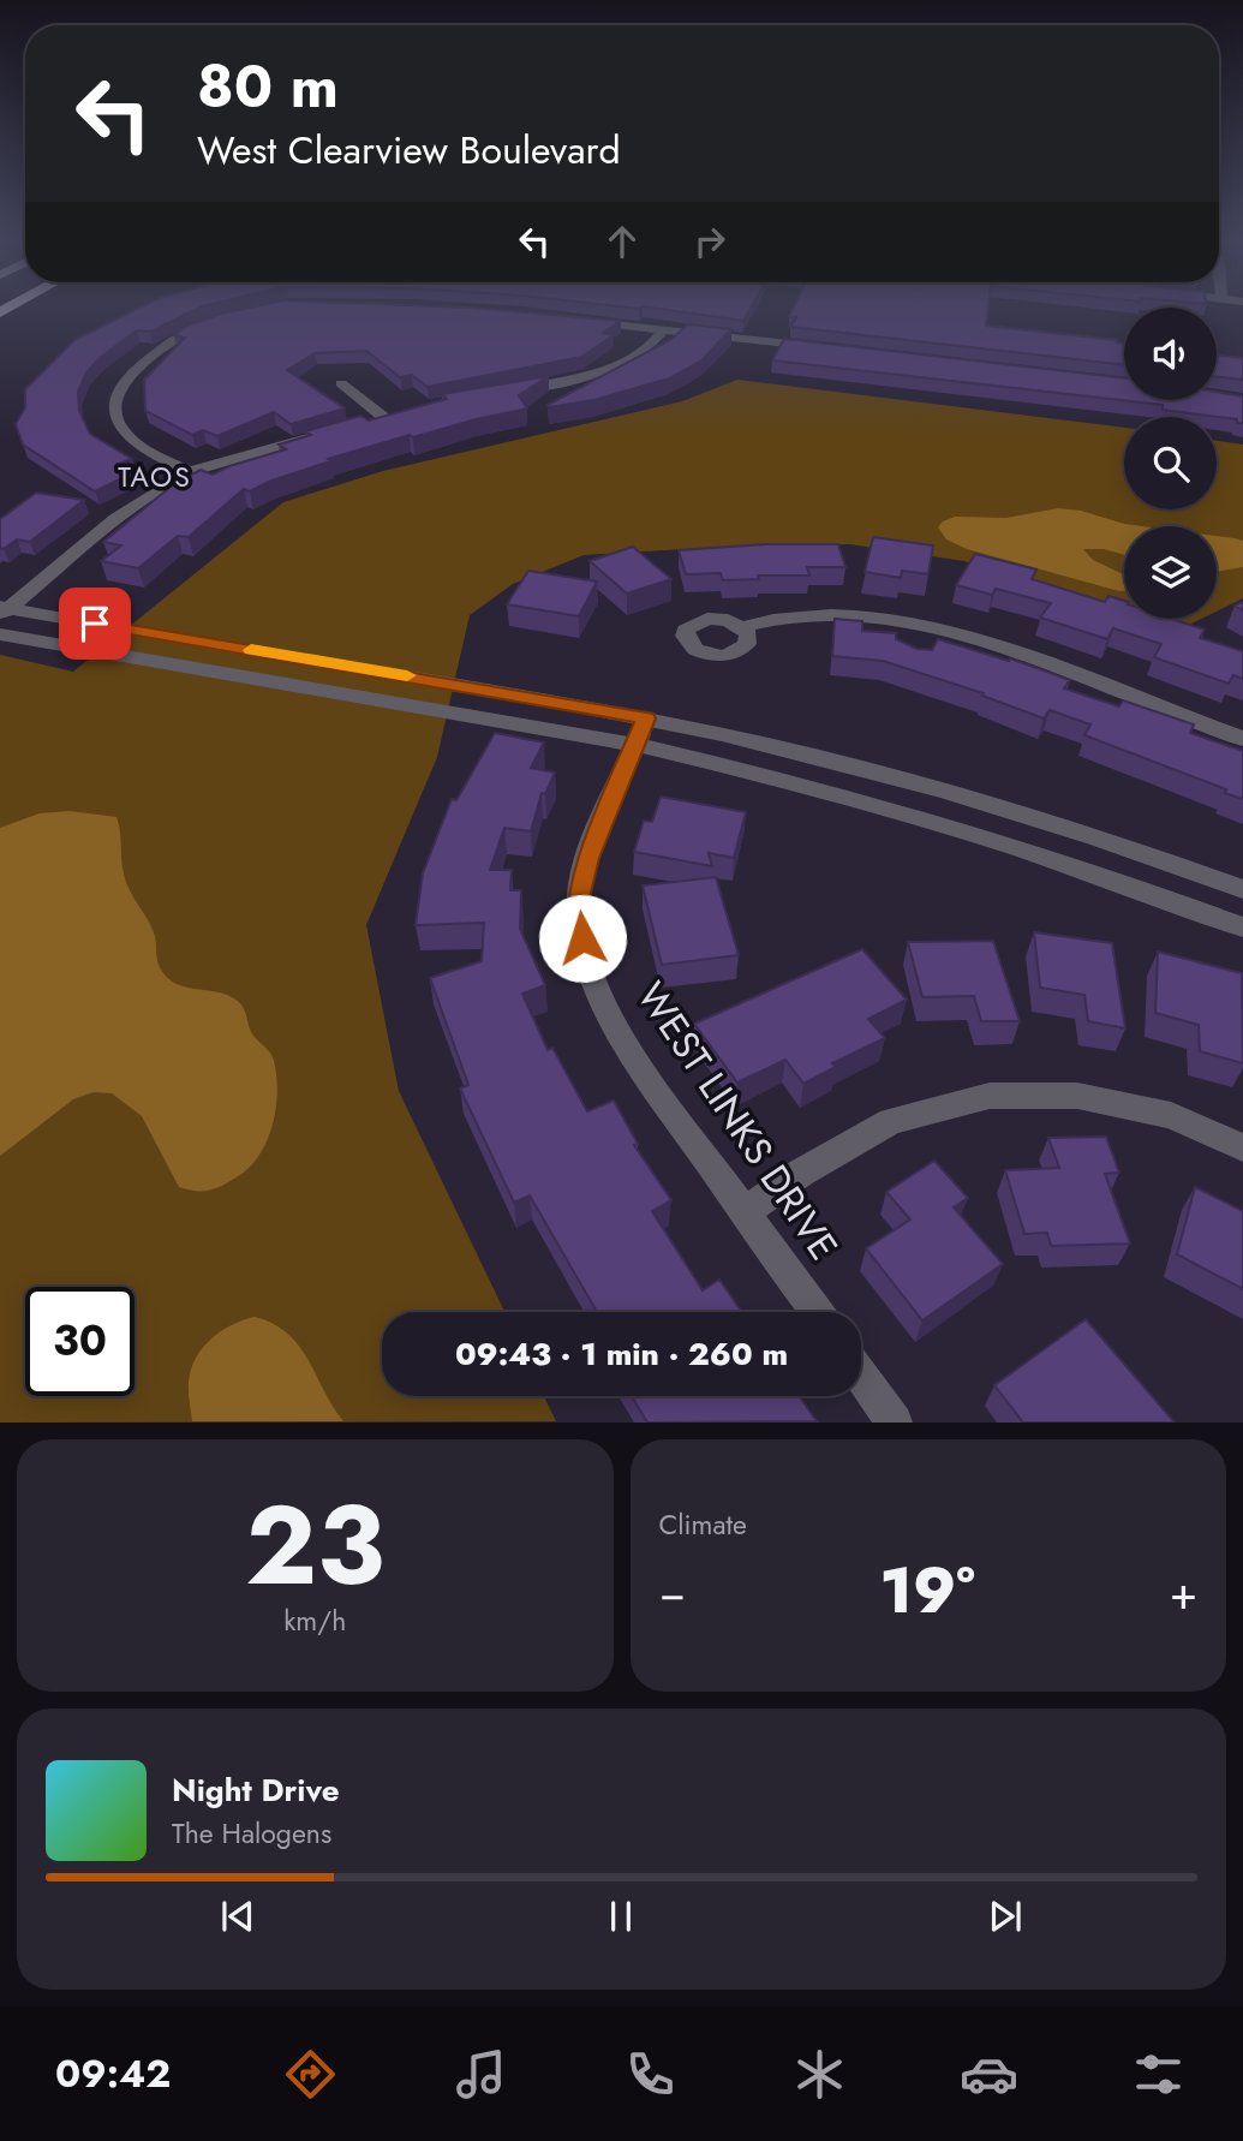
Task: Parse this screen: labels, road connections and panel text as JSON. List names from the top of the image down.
{
  "streets": {
    "street": ["WEST LINKS DRIVE"]
  },
  "districts": ["TAOS"],
  "page": {
    "turn": ["80 m", "West Clearview Boulevard"],
    "limit": "30",
    "trip": "09:43 · 1 min · 260 m",
    "tile": [
      ["23", "km/h"],
      "Climate"
    ],
    "heat": ["−", "19°", "+"],
    "song": ["Night Drive", "The Halogens"],
    "tabs": "09:42"
  }
}
